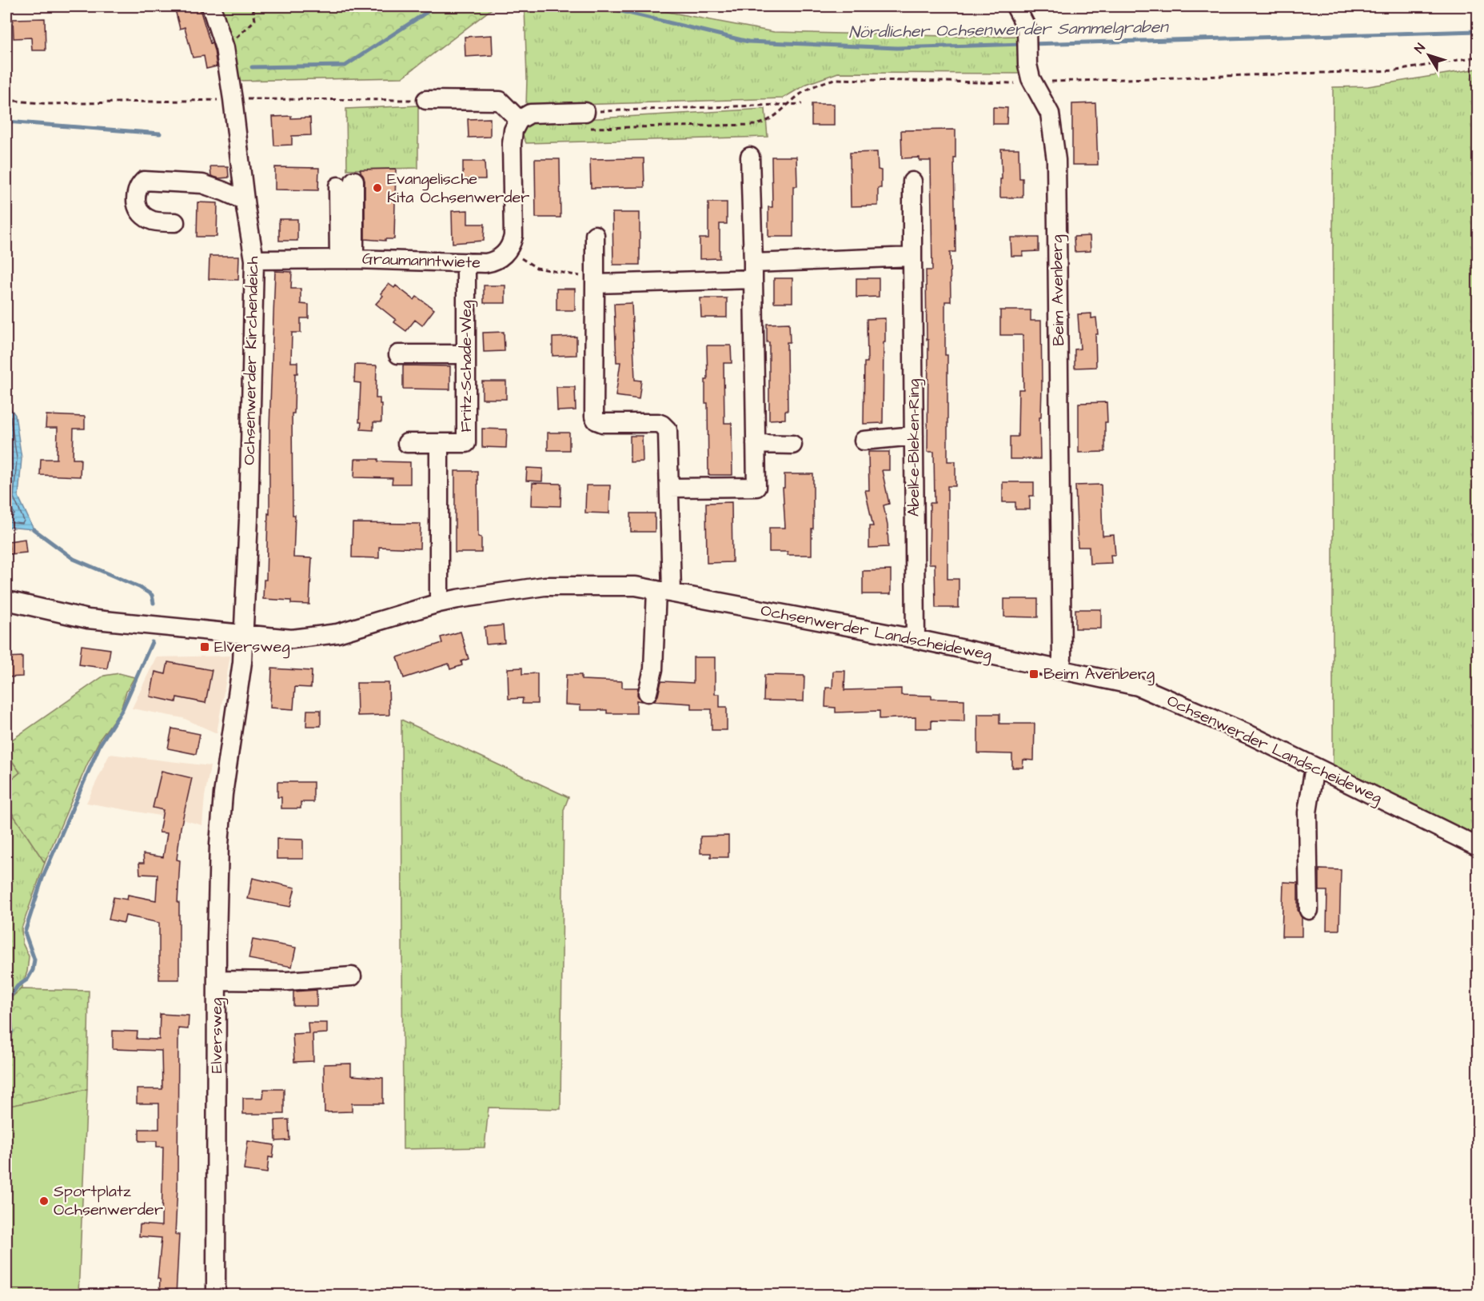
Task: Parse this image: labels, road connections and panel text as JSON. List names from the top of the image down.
{
  "streets": {
    "street": [
      "Graumanntwiete",
      "Beim Avenberg",
      "Ochsenwerder Kirchendeich",
      "Fritz-Schade-Weg",
      "Abelke-Bleken-Ring",
      "Ochsenwerder Landscheideweg",
      "Elversweg"
    ]
  },
  "crossings": [
    ["Graumanntwiete", "Ochsenwerder Kirchendeich"],
    ["Graumanntwiete", "Fritz-Schade-Weg"],
    ["Beim Avenberg", "Ochsenwerder Landscheideweg"],
    ["Ochsenwerder Kirchendeich", "Ochsenwerder Landscheideweg"],
    ["Ochsenwerder Kirchendeich", "Elversweg"],
    ["Fritz-Schade-Weg", "Ochsenwerder Landscheideweg"],
    ["Abelke-Bleken-Ring", "Ochsenwerder Landscheideweg"],
    ["Ochsenwerder Landscheideweg", "Elversweg"]
  ],
  "water": ["Nördlicher Ochsenwerder Sammelgraben"],
  "places": {
    "other": ["Evangelische Kita Ochsenwerder", "Sportplatz Ochsenwerder"],
    "transit": ["Elversweg", "Beim Avenberg"]
  },
  "north": "top left"
}
